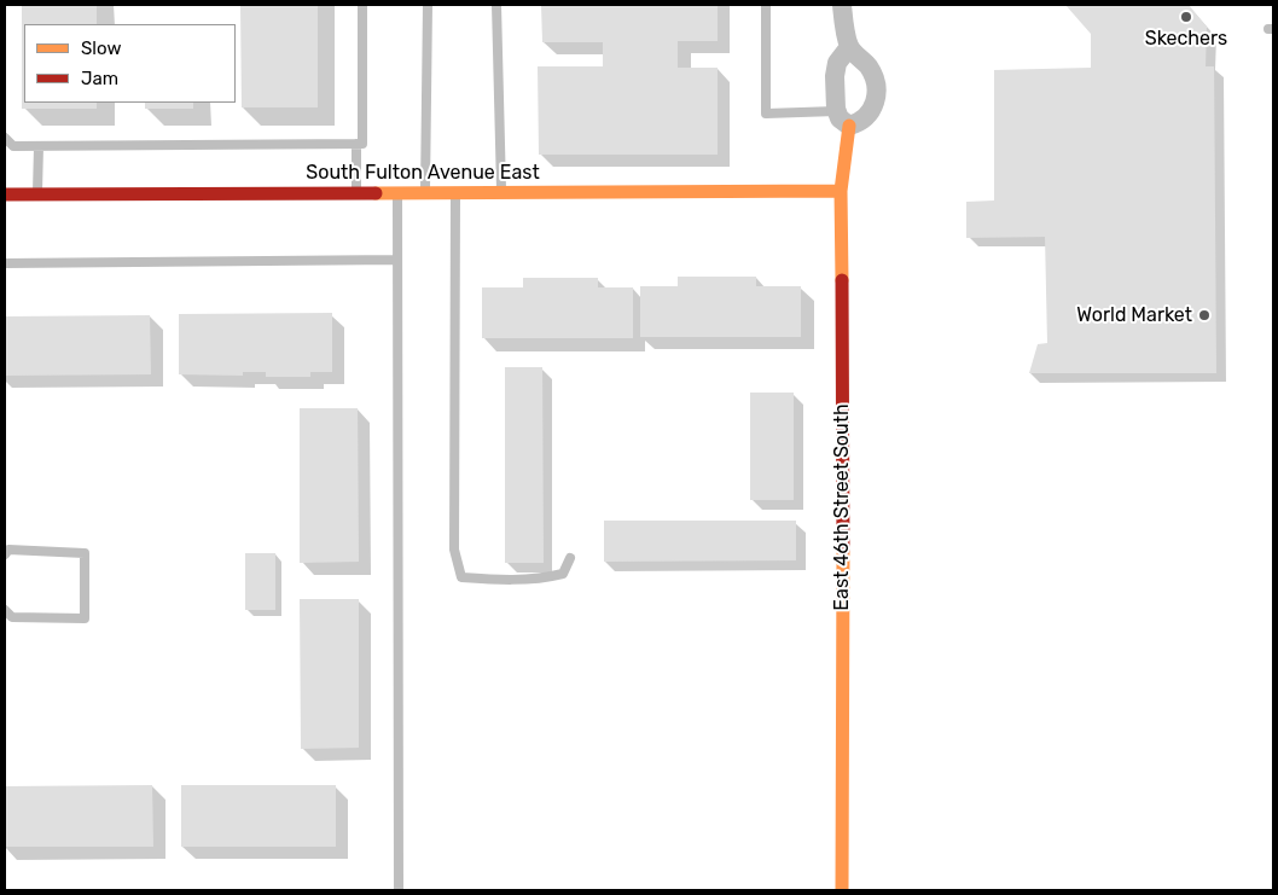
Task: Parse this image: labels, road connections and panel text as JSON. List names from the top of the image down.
{
  "streets": {
    "street": ["South Fulton Avenue East", "East 46th Street South"]
  },
  "crossings": [
    ["South Fulton Avenue East", "East 46th Street South"]
  ],
  "places": ["Skechers", "World Market"],
  "legend": ["Slow", "Jam"]
}
